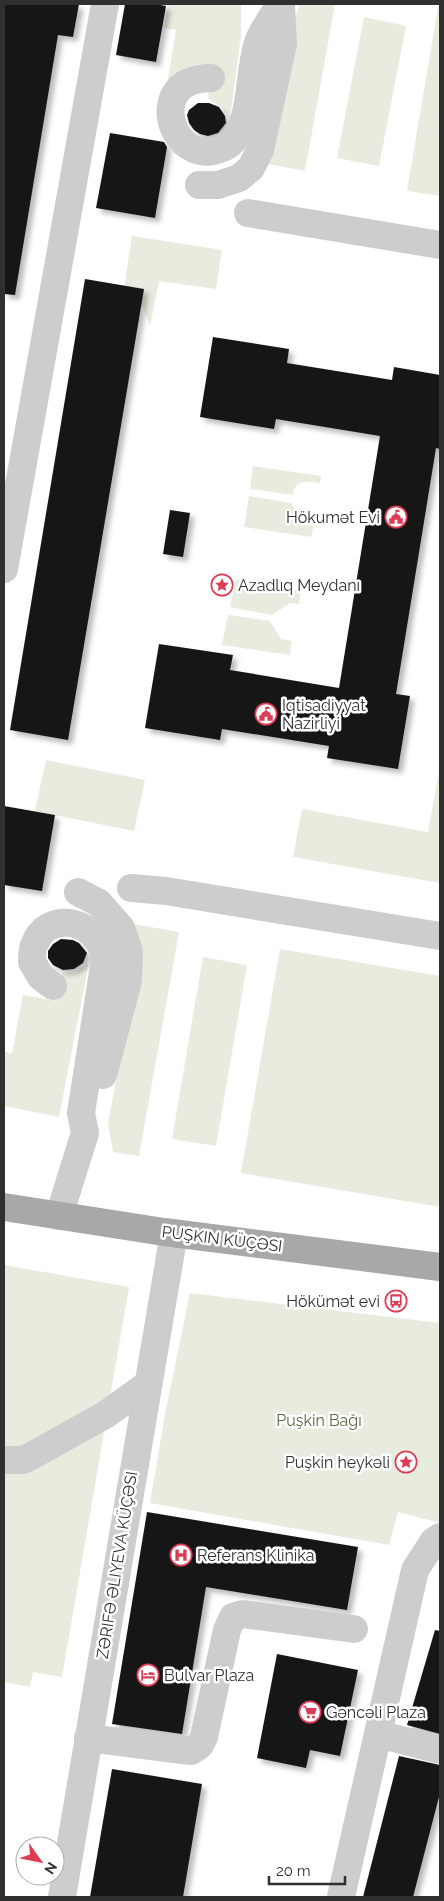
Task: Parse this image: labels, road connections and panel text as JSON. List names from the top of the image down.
{
  "streets": {
    "main road": ["PUŞKIN KÜÇƏSI"],
    "street": ["ZƏRIFƏ ƏLIYEVA KÜÇƏSI"]
  },
  "crossings": [
    ["PUŞKIN KÜÇƏSI", "ZƏRIFƏ ƏLIYEVA KÜÇƏSI"]
  ],
  "parks": ["Puşkin Bağı"],
  "places": {
    "public building": ["Hökumət Evi", "Iqtisadiyyat Nazirliyi"],
    "place": ["Azadlıq Meydanı", "Puşkin heykəli"],
    "bus stop": ["Hökümət evi"],
    "hospital": ["Referans Klinika"],
    "hotel": ["Bulvar Plaza"],
    "supermarket": ["Gəncəli Plaza"]
  },
  "scale_bar": "20 m",
  "north": "bottom right"
}
